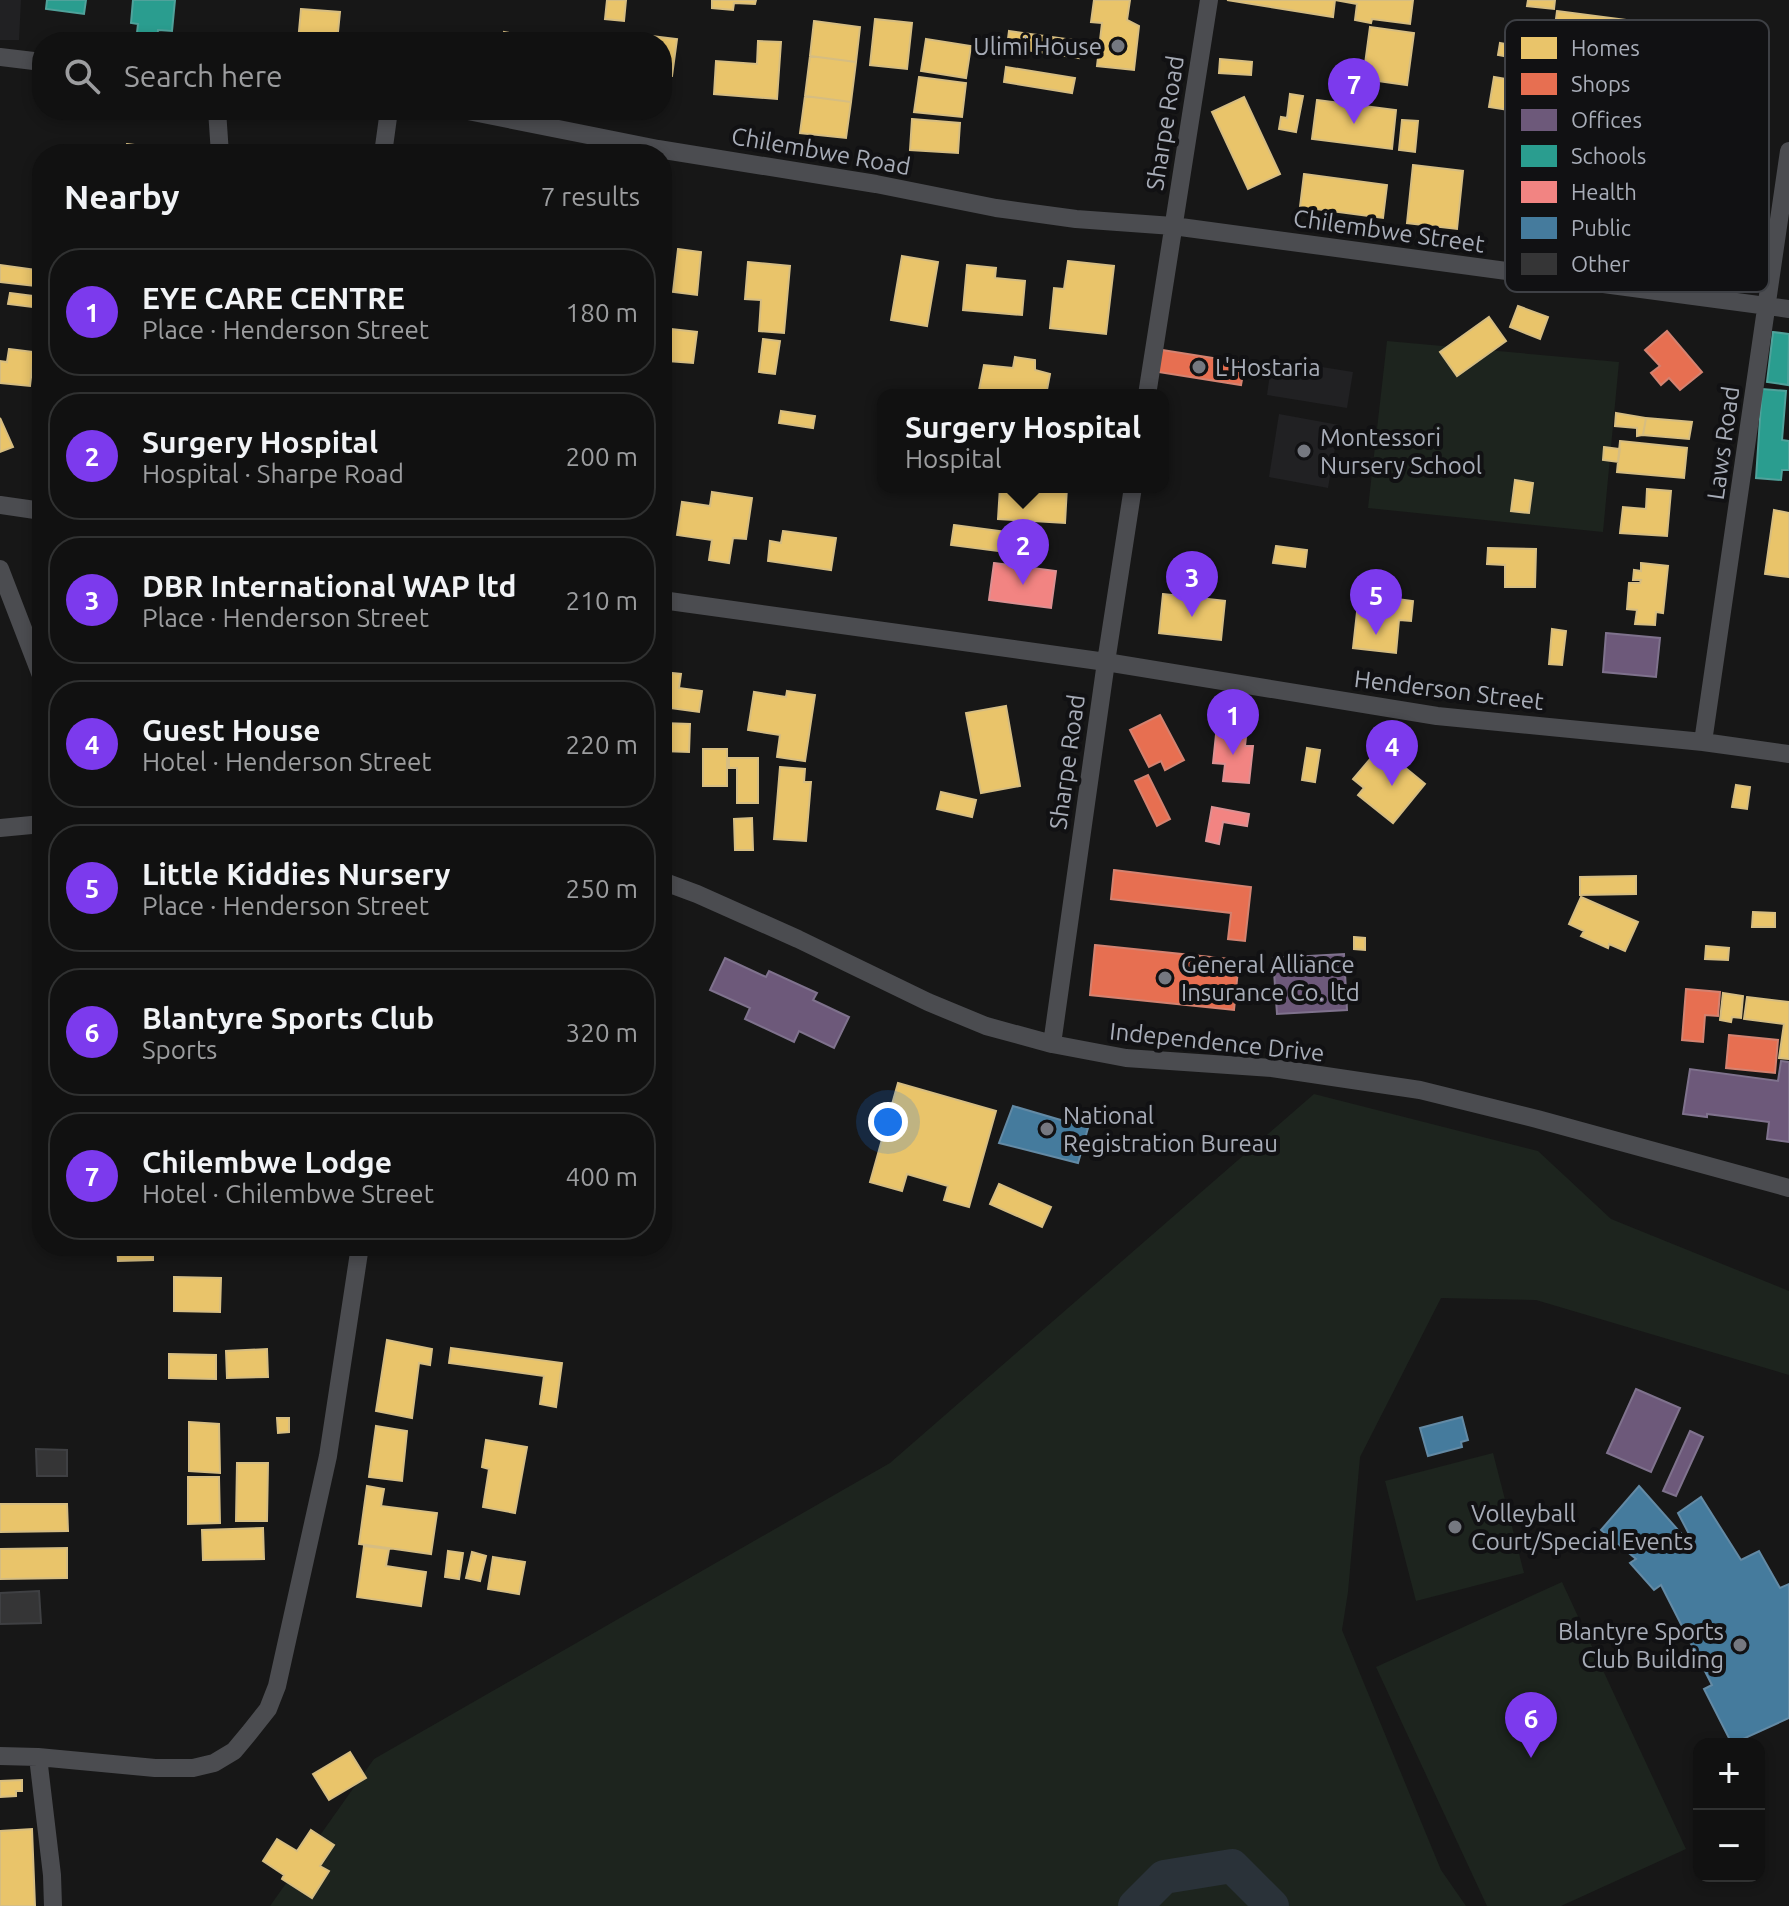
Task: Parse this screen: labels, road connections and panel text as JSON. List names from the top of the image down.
{
  "streets": {
    "street": [
      "Sharpe Road",
      "Chilembwe Road",
      "Chilembwe Street",
      "Laws Road",
      "Henderson Street",
      "Independence Drive"
    ]
  },
  "crossings": [
    ["Sharpe Road", "Chilembwe Road"],
    ["Sharpe Road", "Chilembwe Street"],
    ["Sharpe Road", "Henderson Street"],
    ["Sharpe Road", "Independence Drive"],
    ["Chilembwe Road", "Chilembwe Street"],
    ["Chilembwe Street", "Laws Road"],
    ["Laws Road", "Henderson Street"]
  ],
  "places": [
    "Ulimi House",
    "L'Hostaria",
    "Montessori Nursery School",
    "General Alliance Insurance Co. ltd",
    "National Registration Bureau",
    "Volleyball Court/Special Events",
    "Blantyre Sports Club Building"
  ],
  "legend": [
    "Homes",
    "Shops",
    "Offices",
    "Schools",
    "Health",
    "Public",
    "Other"
  ],
  "page": {
    "search": "Search here",
    "pins": [
      "7",
      "2",
      "3",
      "5",
      "1",
      "4",
      "6"
    ],
    "heading": ["Nearby", "7 results"],
    "list": [
      {
        "mark": "1",
        "name": "EYE CARE CENTRE",
        "note": "Place · Henderson Street",
        "value": "180 m"
      },
      {
        "mark": "2",
        "name": "Surgery Hospital",
        "note": "Hospital · Sharpe Road",
        "value": "200 m"
      },
      {
        "mark": "3",
        "name": "DBR International WAP ltd",
        "note": "Place · Henderson Street",
        "value": "210 m"
      },
      {
        "mark": "4",
        "name": "Guest House",
        "note": "Hotel · Henderson Street",
        "value": "220 m"
      },
      {
        "mark": "5",
        "name": "Little Kiddies Nursery",
        "note": "Place · Henderson Street",
        "value": "250 m"
      },
      {
        "mark": "6",
        "name": "Blantyre Sports Club",
        "note": "Sports",
        "value": "320 m"
      },
      {
        "mark": "7",
        "name": "Chilembwe Lodge",
        "note": "Hotel · Chilembwe Street",
        "value": "400 m"
      }
    ],
    "popup": ["Surgery Hospital", "Hospital"],
    "map_buttons": ["+", "−"]
  }
}
